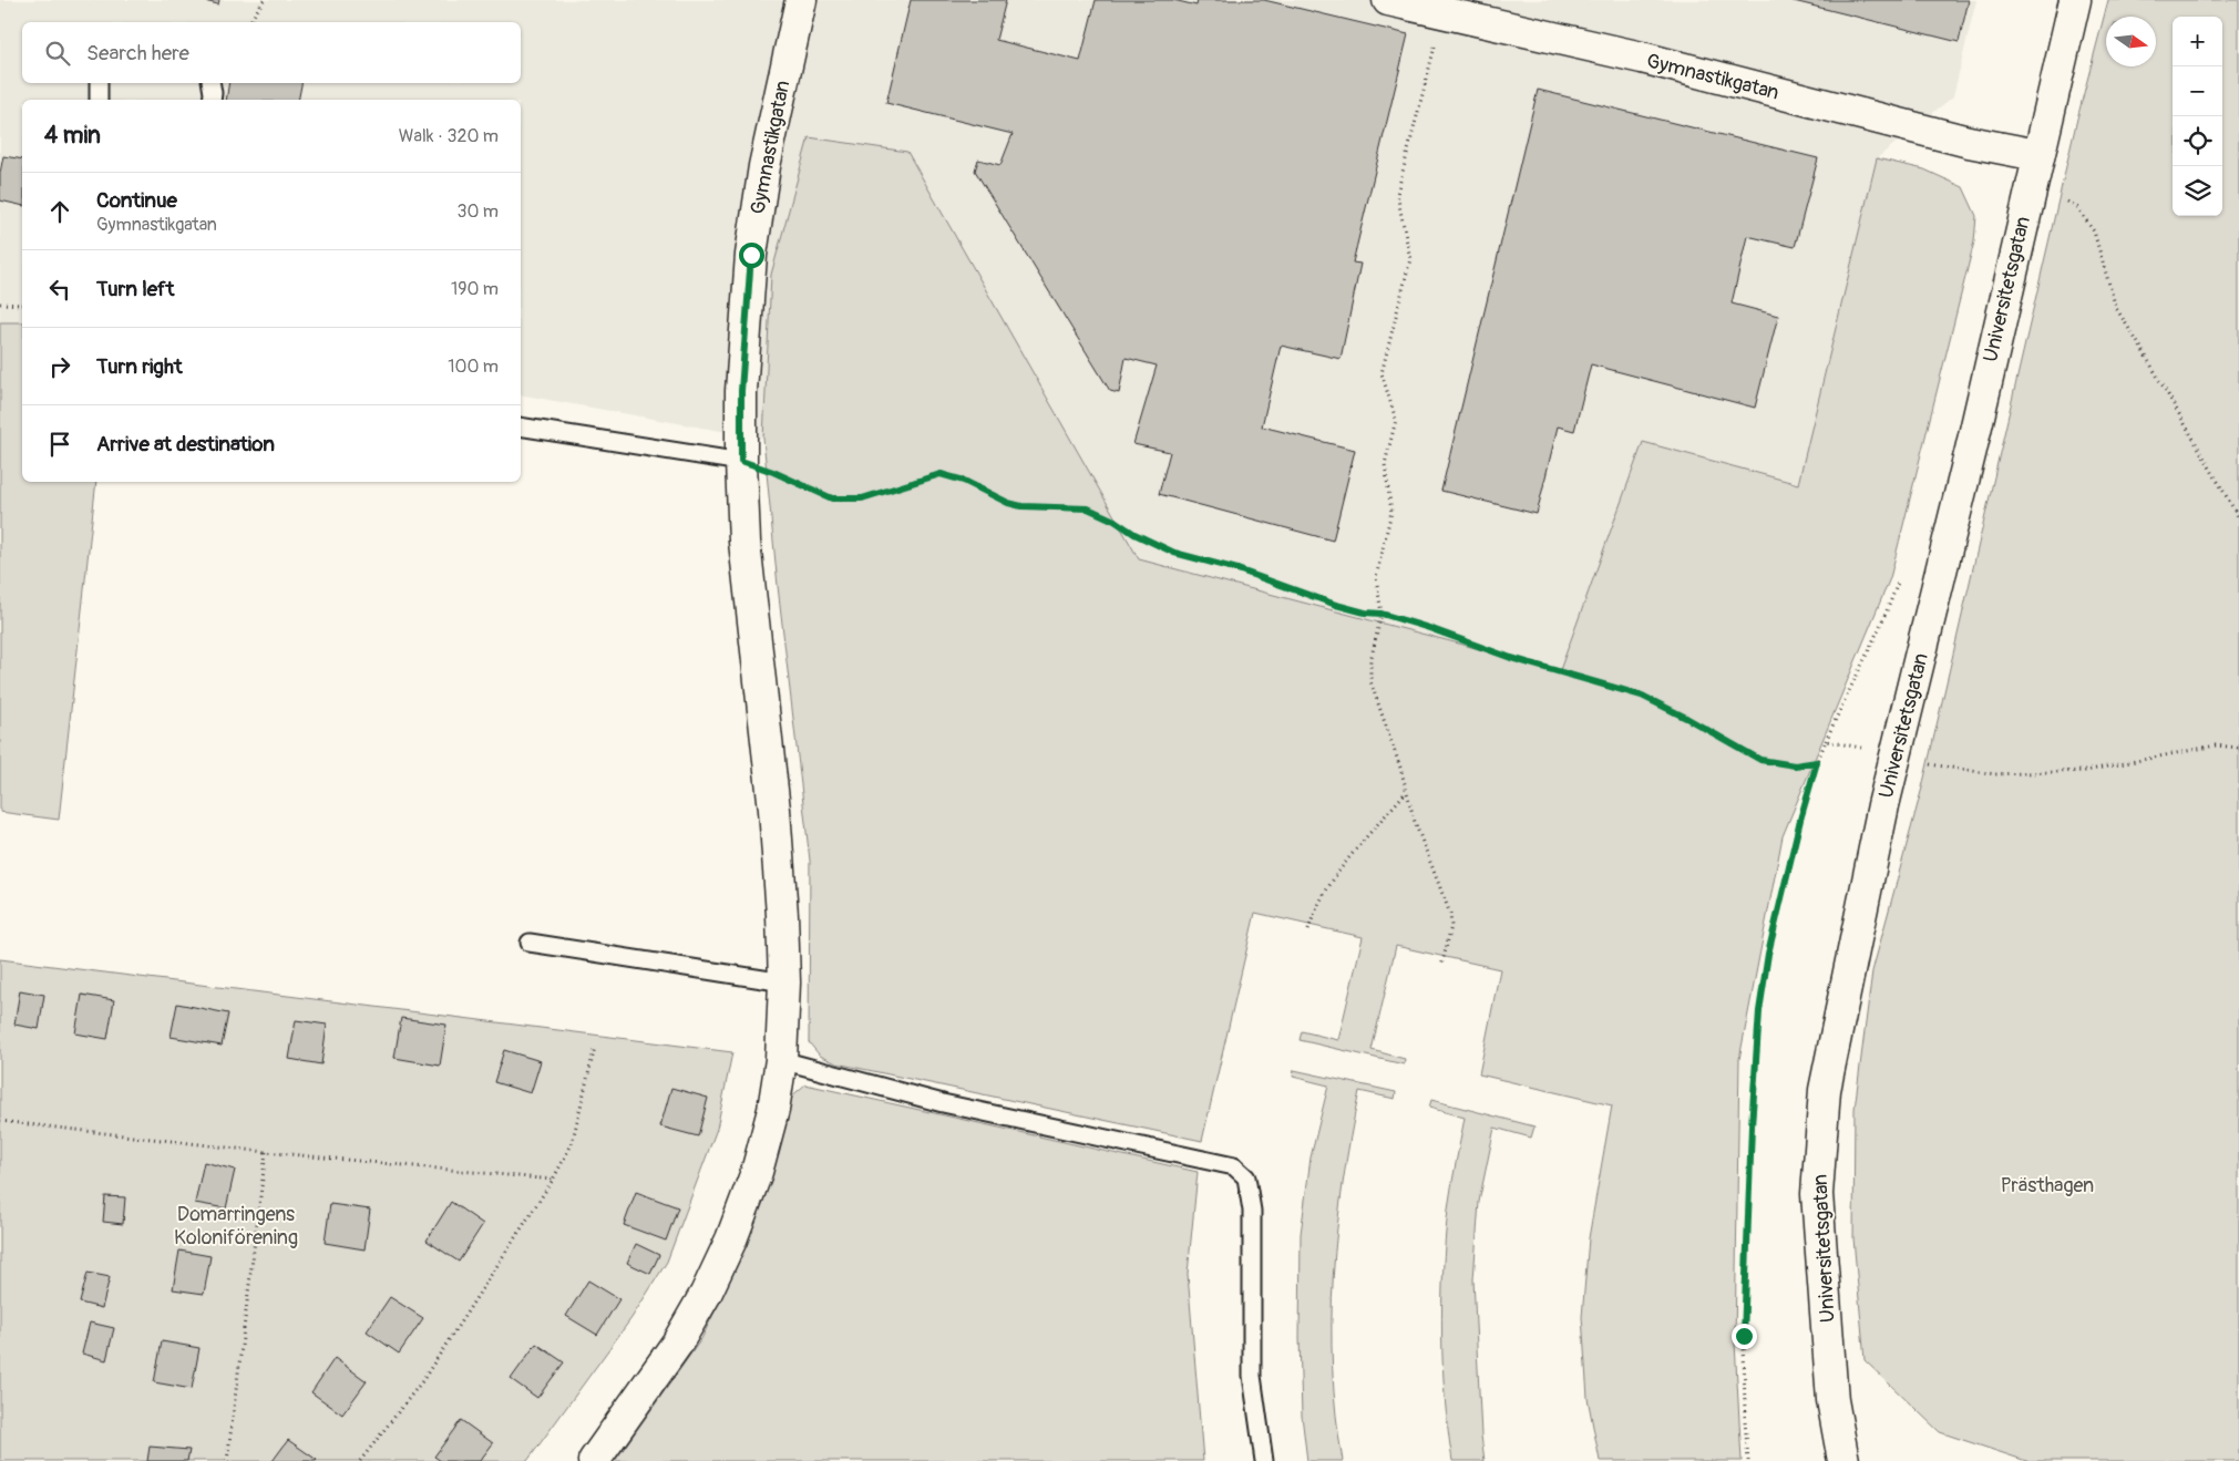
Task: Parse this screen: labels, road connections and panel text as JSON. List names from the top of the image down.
{
  "streets": {
    "street": ["Gymnastikgatan", "Universitetsgatan"]
  },
  "crossings": [
    ["Gymnastikgatan", "Universitetsgatan"]
  ],
  "parks": ["Prästhagen", "Domarringens Koloniförening"],
  "north": "right",
  "page": {
    "map_buttons": ["+", "−"],
    "search": "Search here",
    "heading": ["4 min", "Walk · 320 m"],
    "list": [
      ["Continue", "Gymnastikgatan", "30 m"],
      ["Turn left", "190 m"],
      ["Turn right", "100 m"],
      "Arrive at destination"
    ]
  }
}
